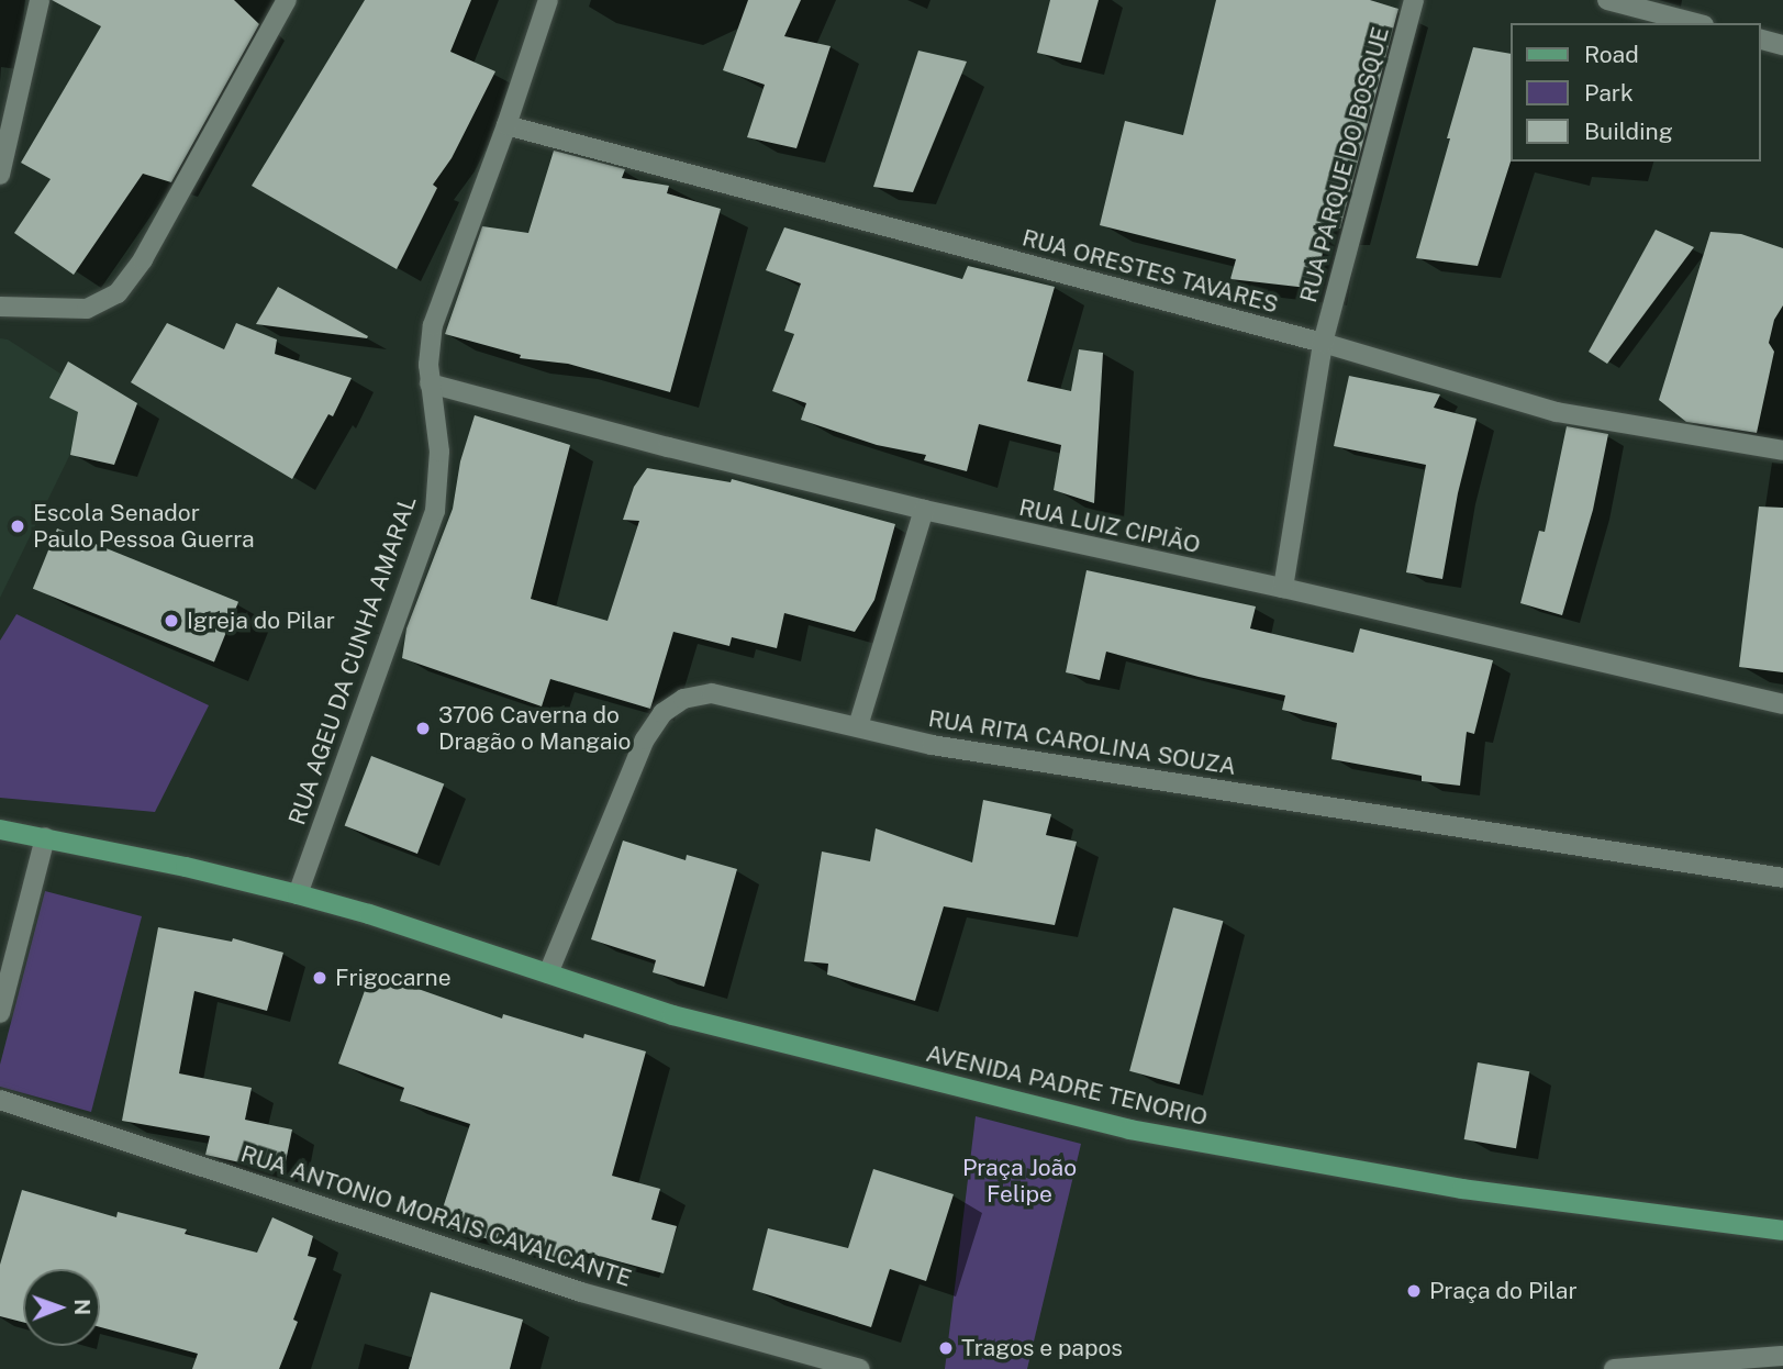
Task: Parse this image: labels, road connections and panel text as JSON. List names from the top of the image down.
{
  "streets": {
    "main road": ["AVENIDA PADRE TENORIO"],
    "street": [
      "RUA PARQUE DO BOSQUE",
      "RUA ORESTES TAVARES",
      "RUA LUIZ CIPIÃO",
      "RUA AGEU DA CUNHA AMARAL",
      "RUA RITA CAROLINA SOUZA",
      "RUA ANTONIO MORAIS CAVALCANTE"
    ]
  },
  "crossings": [
    ["RUA PARQUE DO BOSQUE", "RUA ORESTES TAVARES"],
    ["RUA PARQUE DO BOSQUE", "RUA LUIZ CIPIÃO"],
    ["RUA ORESTES TAVARES", "RUA AGEU DA CUNHA AMARAL"],
    ["RUA LUIZ CIPIÃO", "RUA AGEU DA CUNHA AMARAL"],
    ["RUA AGEU DA CUNHA AMARAL", "AVENIDA PADRE TENORIO"],
    ["RUA RITA CAROLINA SOUZA", "AVENIDA PADRE TENORIO"]
  ],
  "parks": ["Praça João Felipe"],
  "places": [
    "Escola Senador Paulo Pessoa Guerra",
    "Igreja do Pilar",
    "3706 Caverna do Dragão o Mangaio",
    "Frigocarne",
    "Praça do Pilar",
    "Tragos e papos"
  ],
  "legend": ["Road", "Park", "Building"],
  "north": "right"
}
